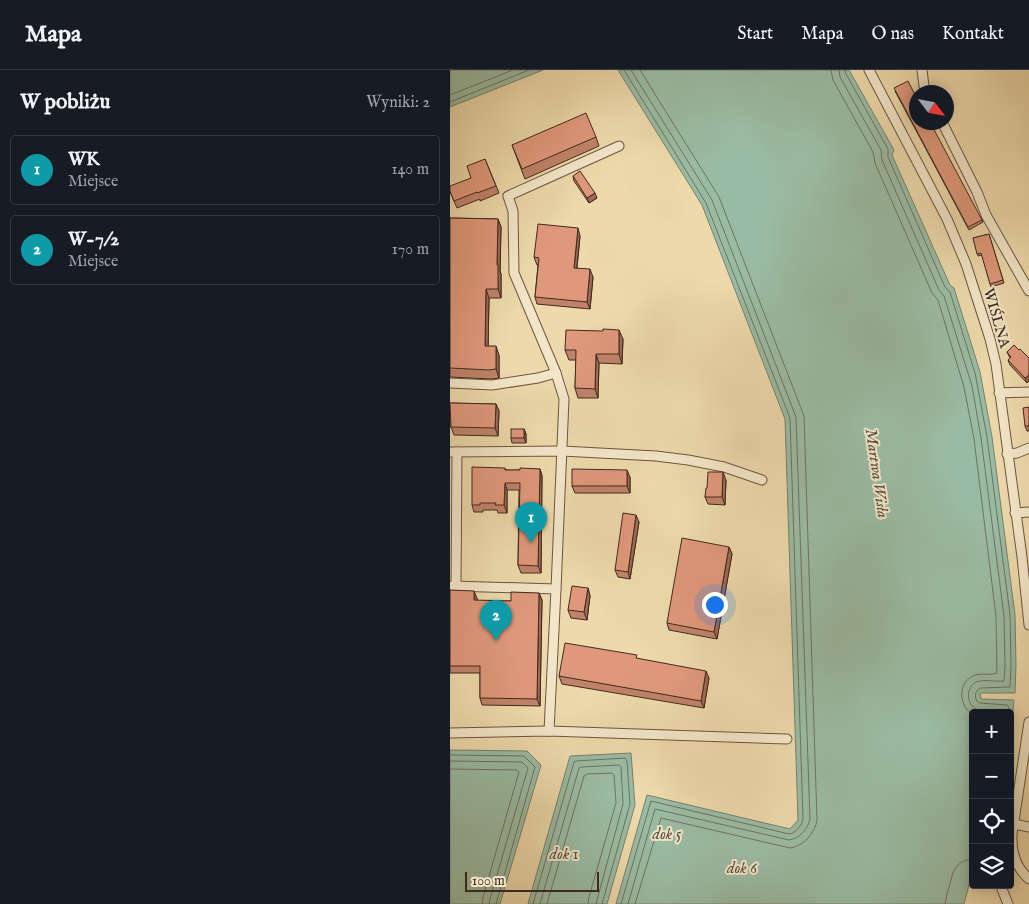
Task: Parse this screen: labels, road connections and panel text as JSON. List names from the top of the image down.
{
  "streets": {
    "street": ["WIŚLNA"]
  },
  "water": [
    "Martwa Wisła",
    "dok 5",
    "dok 1",
    "dok 6"
  ],
  "scale_bar": "100 m",
  "north": "bottom right",
  "page": {
    "header": "Mapa",
    "nav": [
      "Start",
      "Mapa",
      "O nas",
      "Kontakt"
    ],
    "heading": ["W pobliżu", "Wyniki: 2"],
    "list": [
      {
        "mark": "1",
        "name": "WK",
        "note": "Miejsce",
        "value": "140 m"
      },
      {
        "mark": "2",
        "name": "W-7/2",
        "note": "Miejsce",
        "value": "170 m"
      }
    ],
    "pins": ["1", "2"],
    "map_buttons": ["+", "−"],
    "scale": "100 m"
  }
}
